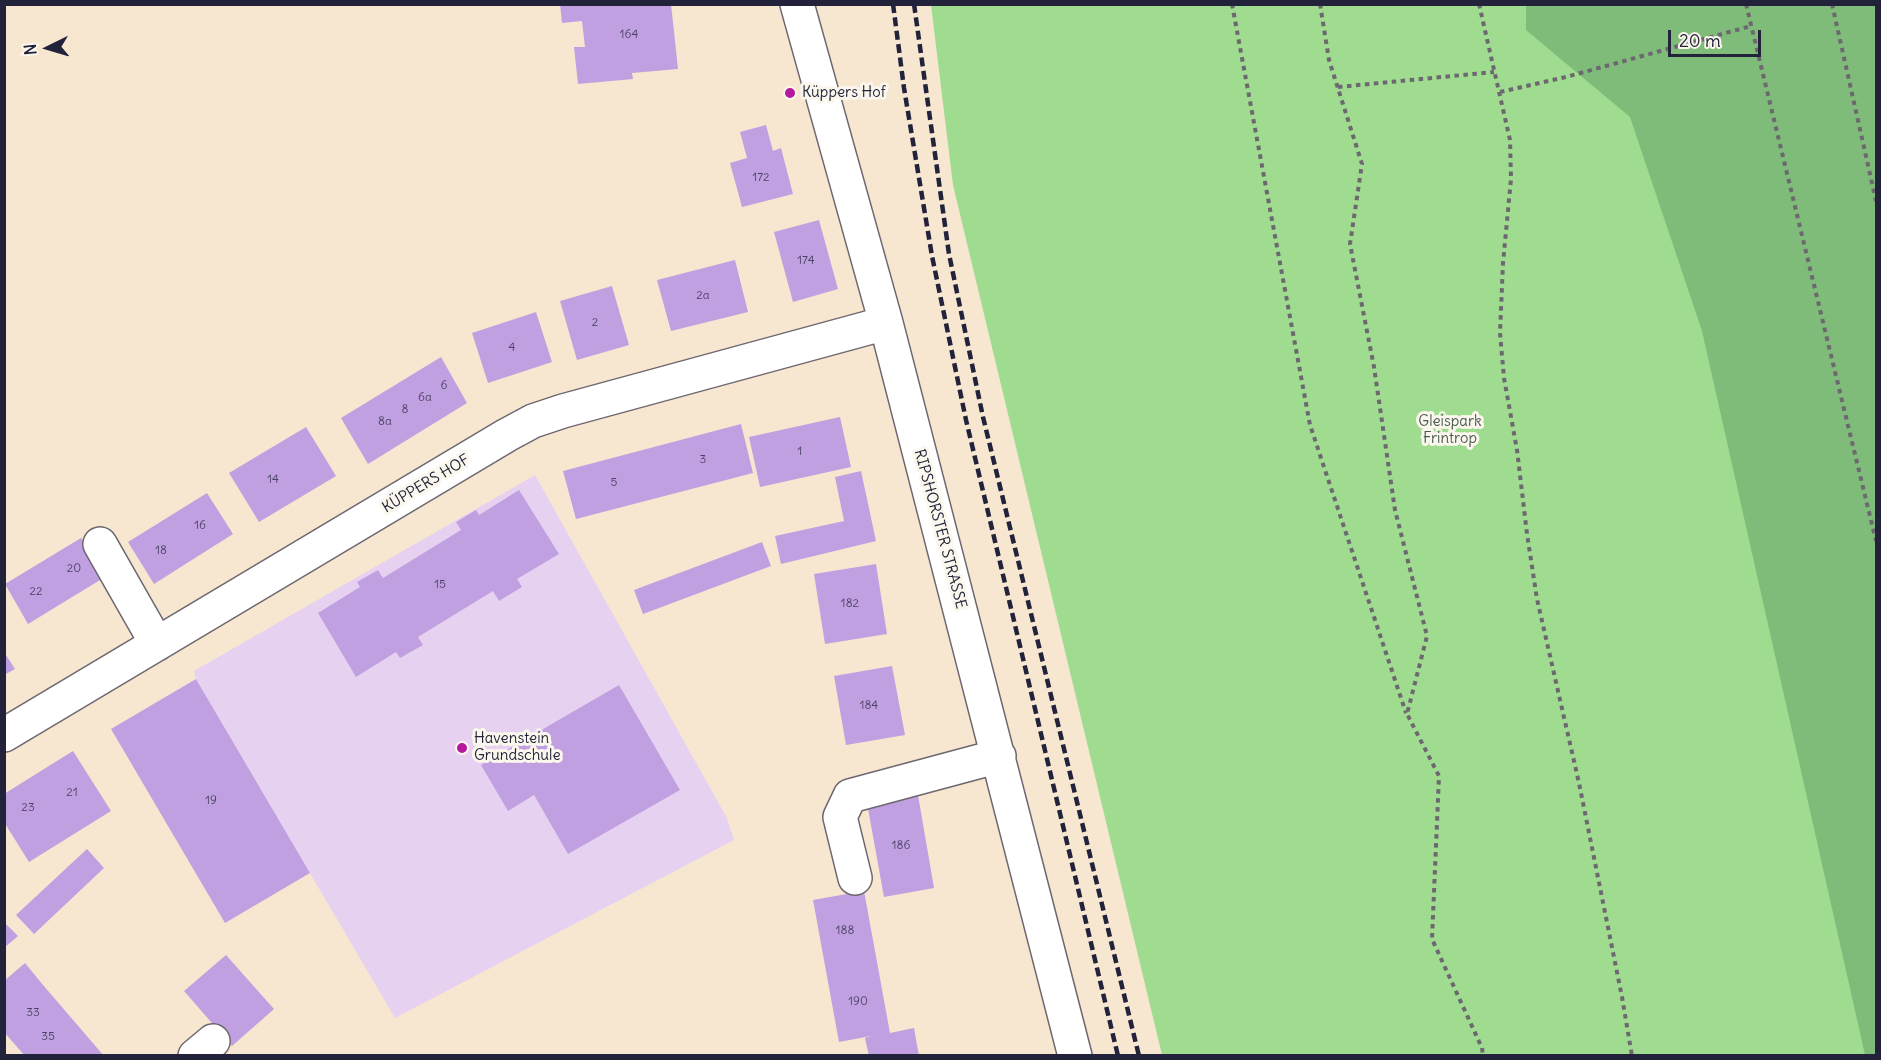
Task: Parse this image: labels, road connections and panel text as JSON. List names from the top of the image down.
{
  "streets": {
    "street": ["KÜPPERS HOF", "RIPSHORSTER STRASSE"]
  },
  "crossings": [
    ["KÜPPERS HOF", "RIPSHORSTER STRASSE"]
  ],
  "parks": ["Gleispark Frintrop"],
  "places": ["Küppers Hof", "Havenstein Grundschule"],
  "house_numbers": [
    "164",
    "172",
    "174",
    "2a",
    "2",
    "4",
    "6",
    "6a",
    "8",
    "8a",
    "1",
    "3",
    "14",
    "5",
    "16",
    "18",
    "20",
    "15",
    "22",
    "182",
    "184",
    "21",
    "19",
    "23",
    "186",
    "188",
    "190",
    "33",
    "35"
  ],
  "scale_bar": "20 m",
  "north": "left"
}
